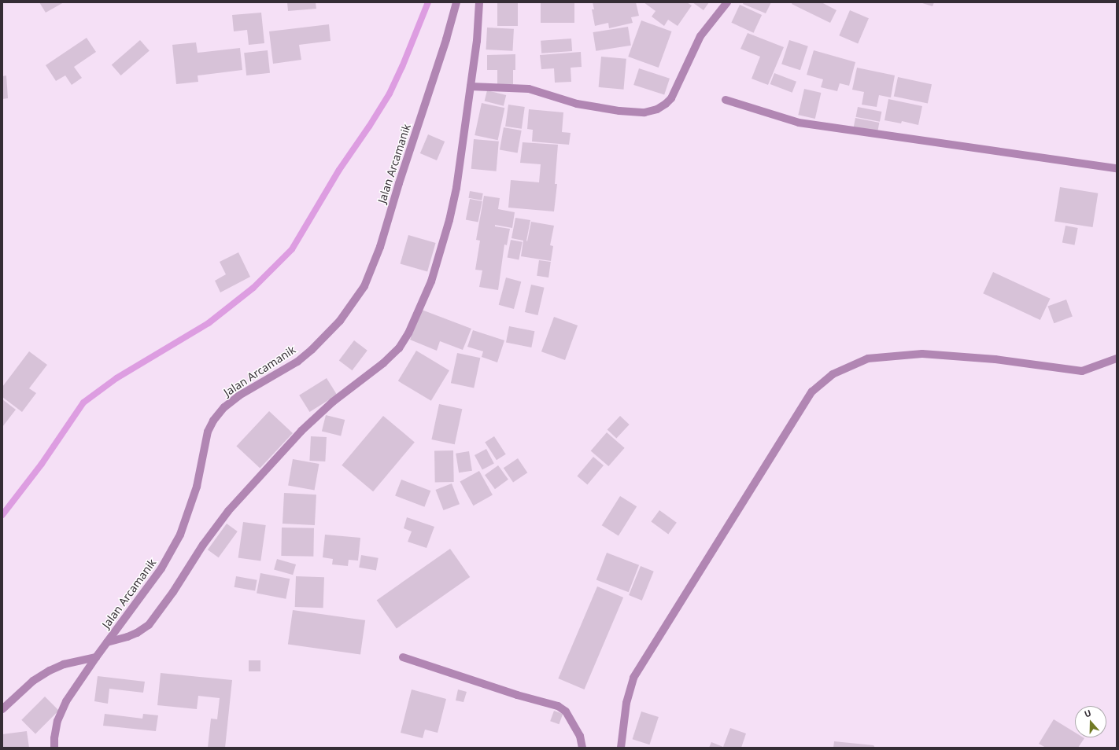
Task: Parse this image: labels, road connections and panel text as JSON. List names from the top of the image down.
{
  "streets": {
    "street": ["Jalan Arcamanik"]
  },
  "north": "top"
}
